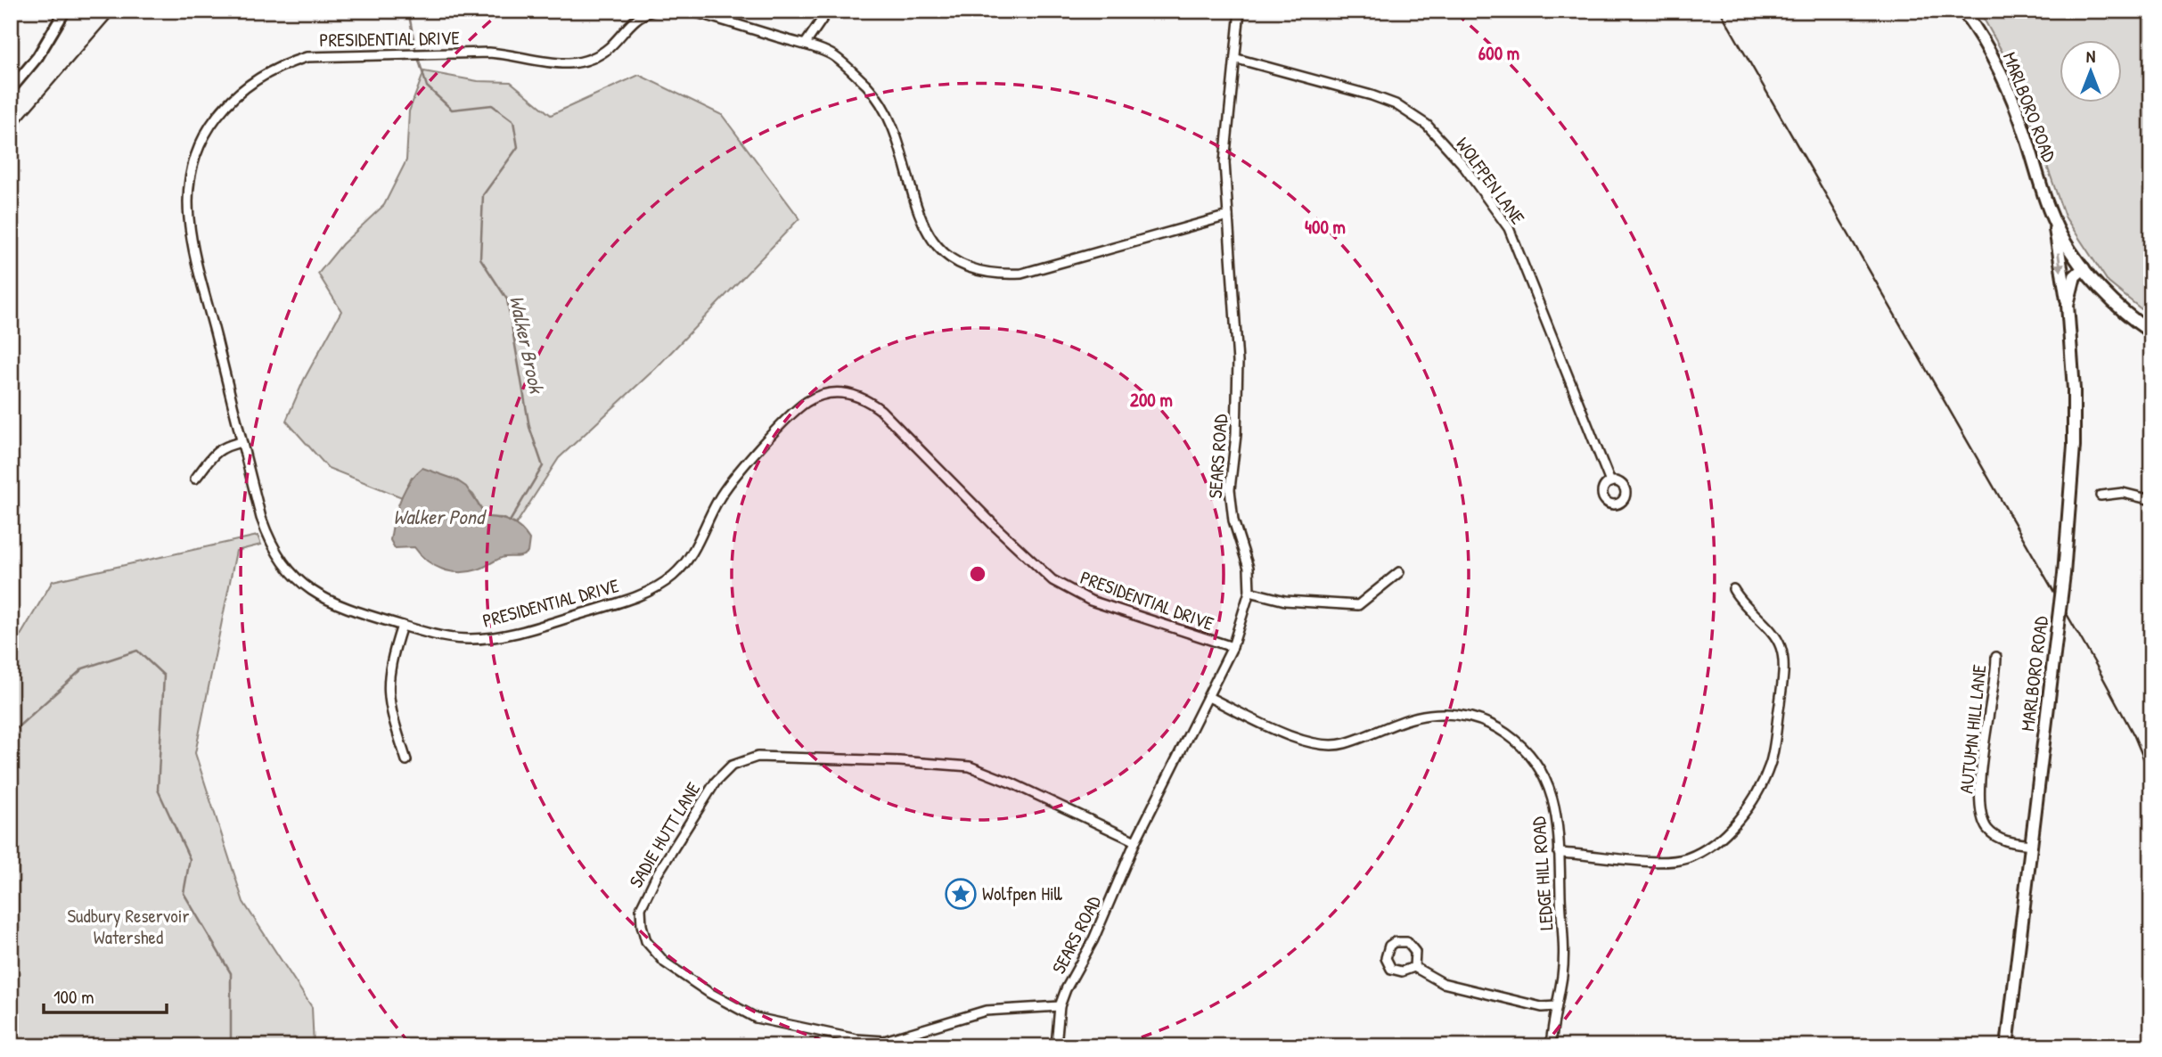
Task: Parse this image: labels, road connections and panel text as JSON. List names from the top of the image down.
{
  "streets": {
    "main road": ["MARLBORO ROAD"],
    "street": [
      "PRESIDENTIAL DRIVE",
      "WOLFPEN LANE",
      "SEARS ROAD",
      "AUTUMN HILL LANE",
      "SADIE HUTT LANE",
      "LEDGE HILL ROAD"
    ]
  },
  "crossings": [
    ["PRESIDENTIAL DRIVE", "SEARS ROAD"],
    ["MARLBORO ROAD", "AUTUMN HILL LANE"],
    ["WOLFPEN LANE", "SEARS ROAD"],
    ["SEARS ROAD", "SADIE HUTT LANE"],
    ["SEARS ROAD", "LEDGE HILL ROAD"]
  ],
  "water": ["Walker Brook", "Walker Pond"],
  "parks": ["Sudbury Reservoir Watershed"],
  "places": {
    "place": ["Wolfpen Hill"]
  },
  "scale_bar": "100 m",
  "north": "top",
  "rings": ["600 m", "400 m", "200 m"]
}
